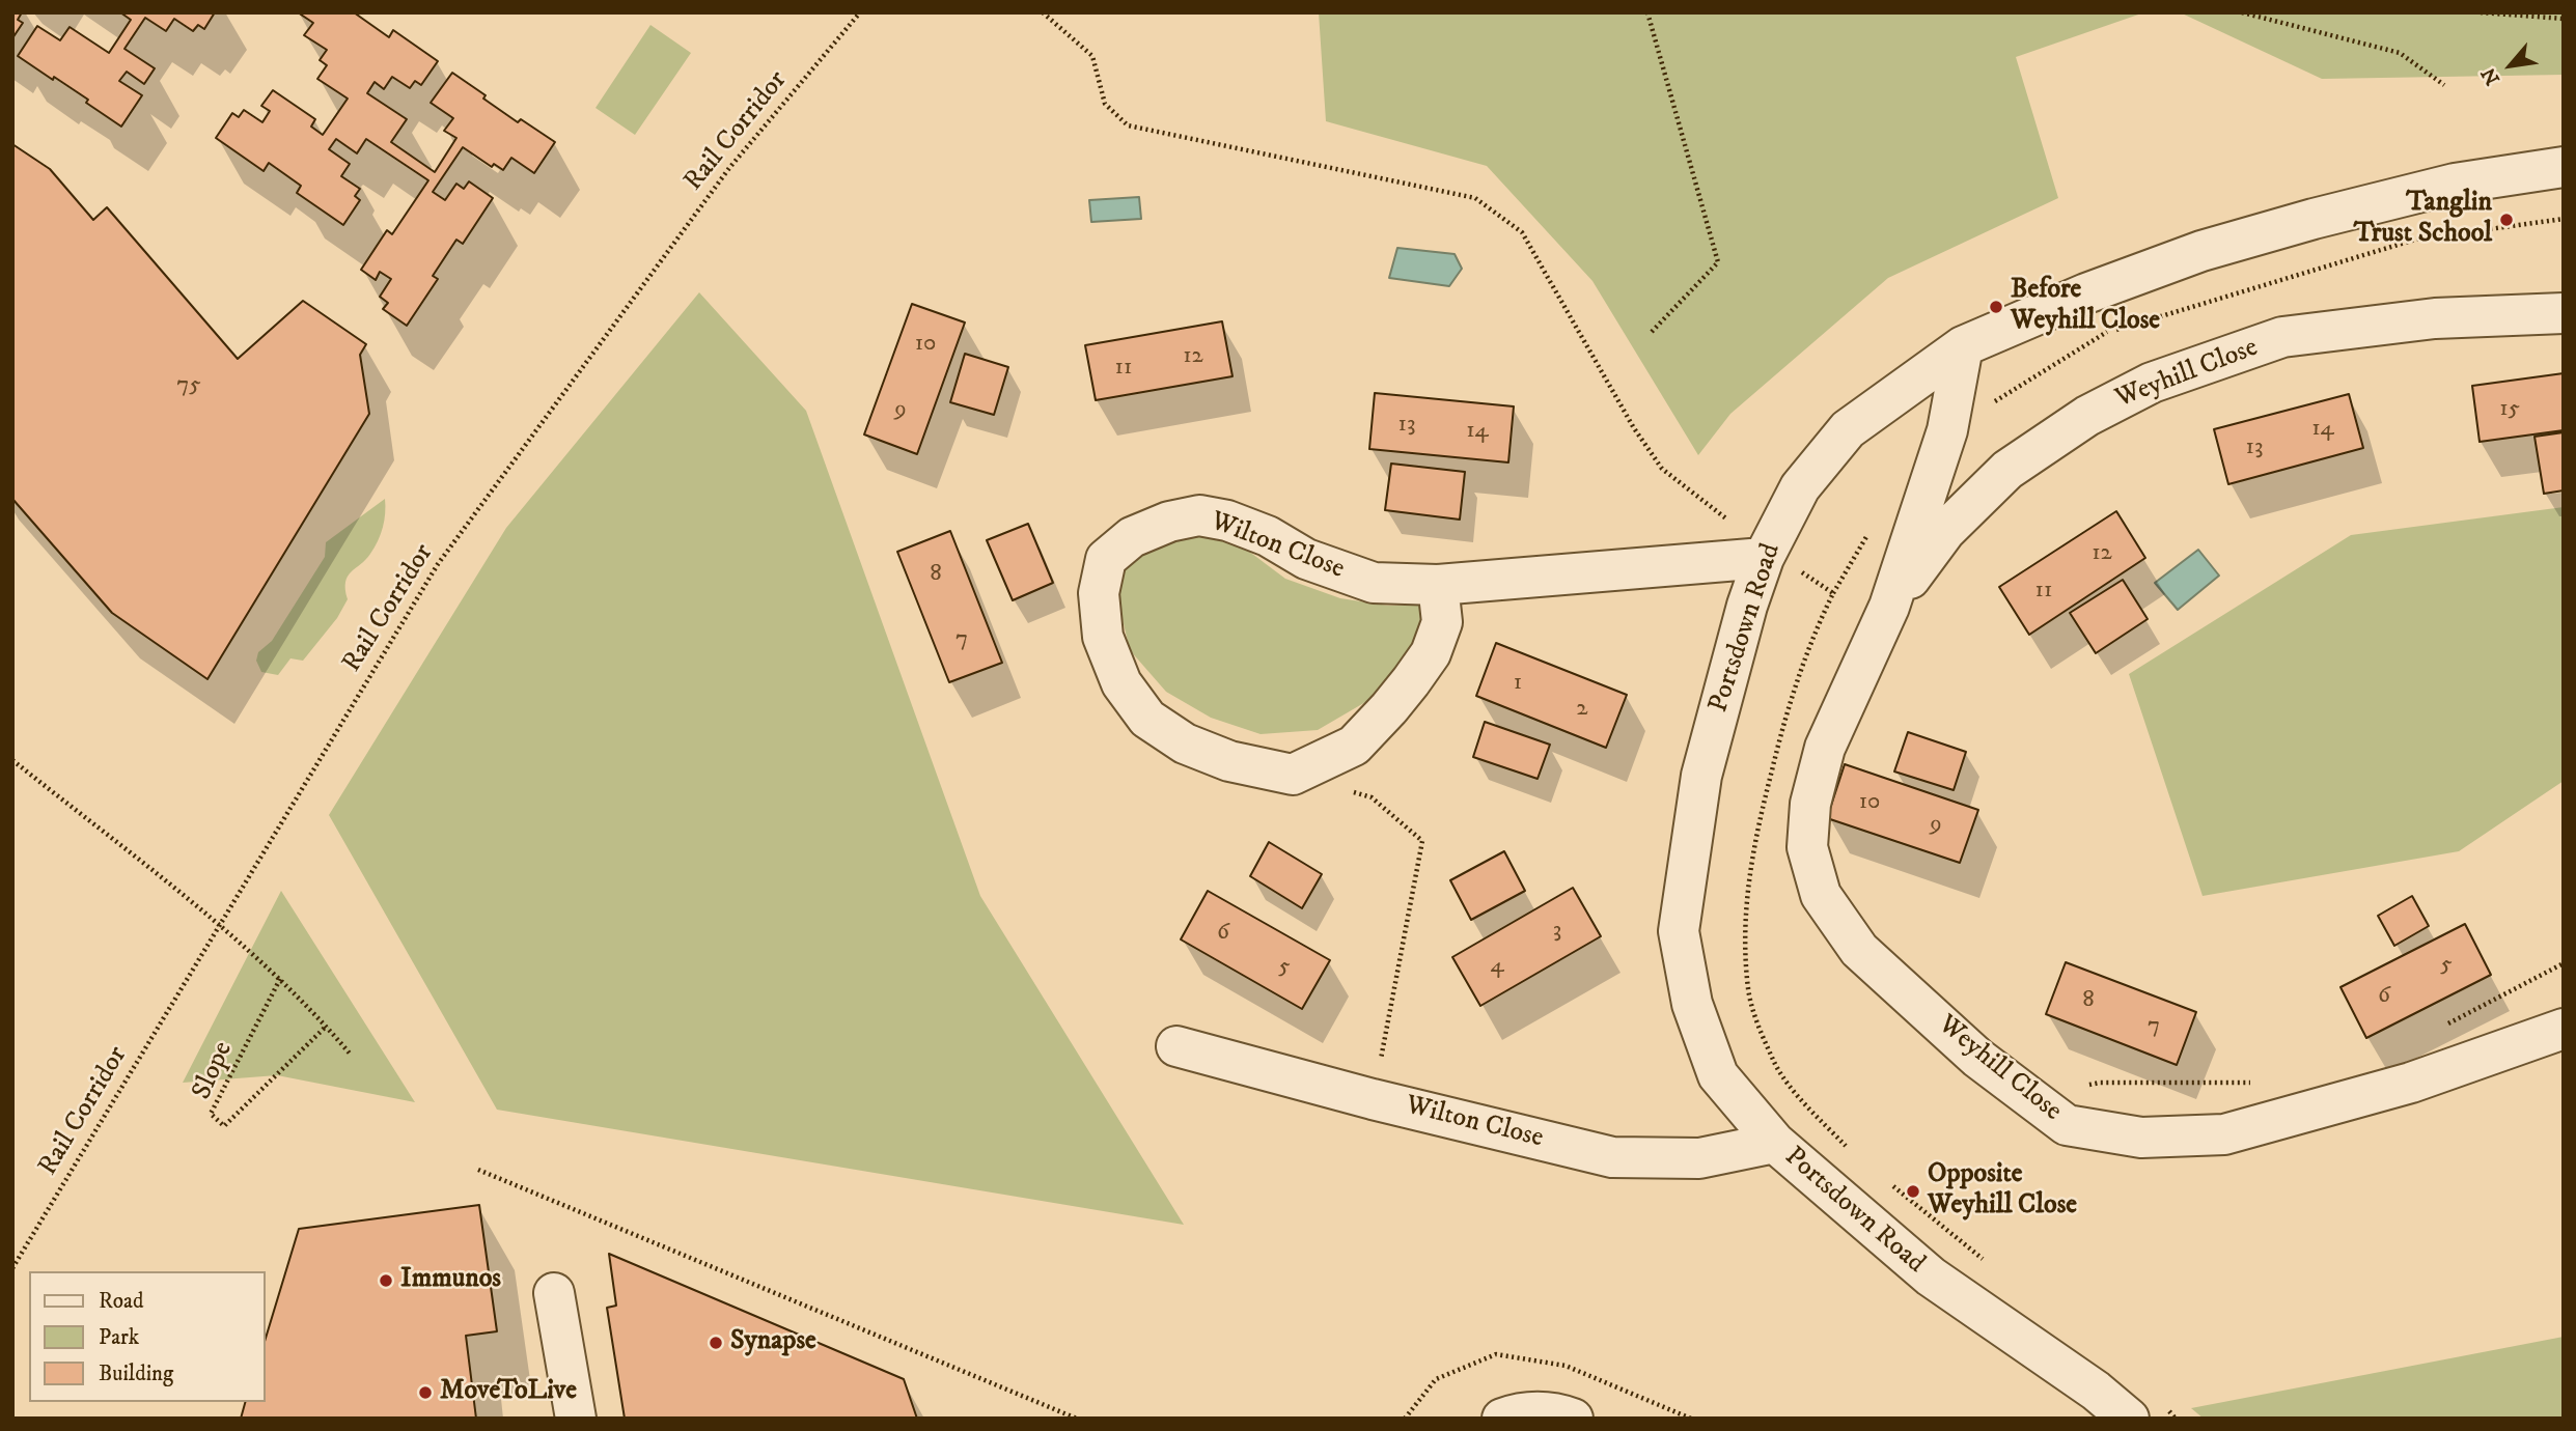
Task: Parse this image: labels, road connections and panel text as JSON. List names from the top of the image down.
{
  "streets": {
    "street": ["Weyhill Close", "Wilton Close", "Portsdown Road"],
    "path": ["Rail Corridor", "Slope"]
  },
  "crossings": [
    ["Weyhill Close", "Portsdown Road"],
    ["Wilton Close", "Portsdown Road"]
  ],
  "places": [
    "Tanglin Trust School",
    "Before Weyhill Close",
    "Opposite Weyhill Close",
    "Immunos",
    "Synapse",
    "MoveToLive"
  ],
  "house_numbers": [
    "10",
    "12",
    "11",
    "75",
    "15",
    "9",
    "13",
    "14",
    "14",
    "13",
    "12",
    "8",
    "11",
    "7",
    "1",
    "2",
    "10",
    "9",
    "3",
    "6",
    "5",
    "4",
    "5",
    "6",
    "8",
    "7"
  ],
  "legend": ["Road", "Park", "Building"],
  "north": "bottom left"
}
